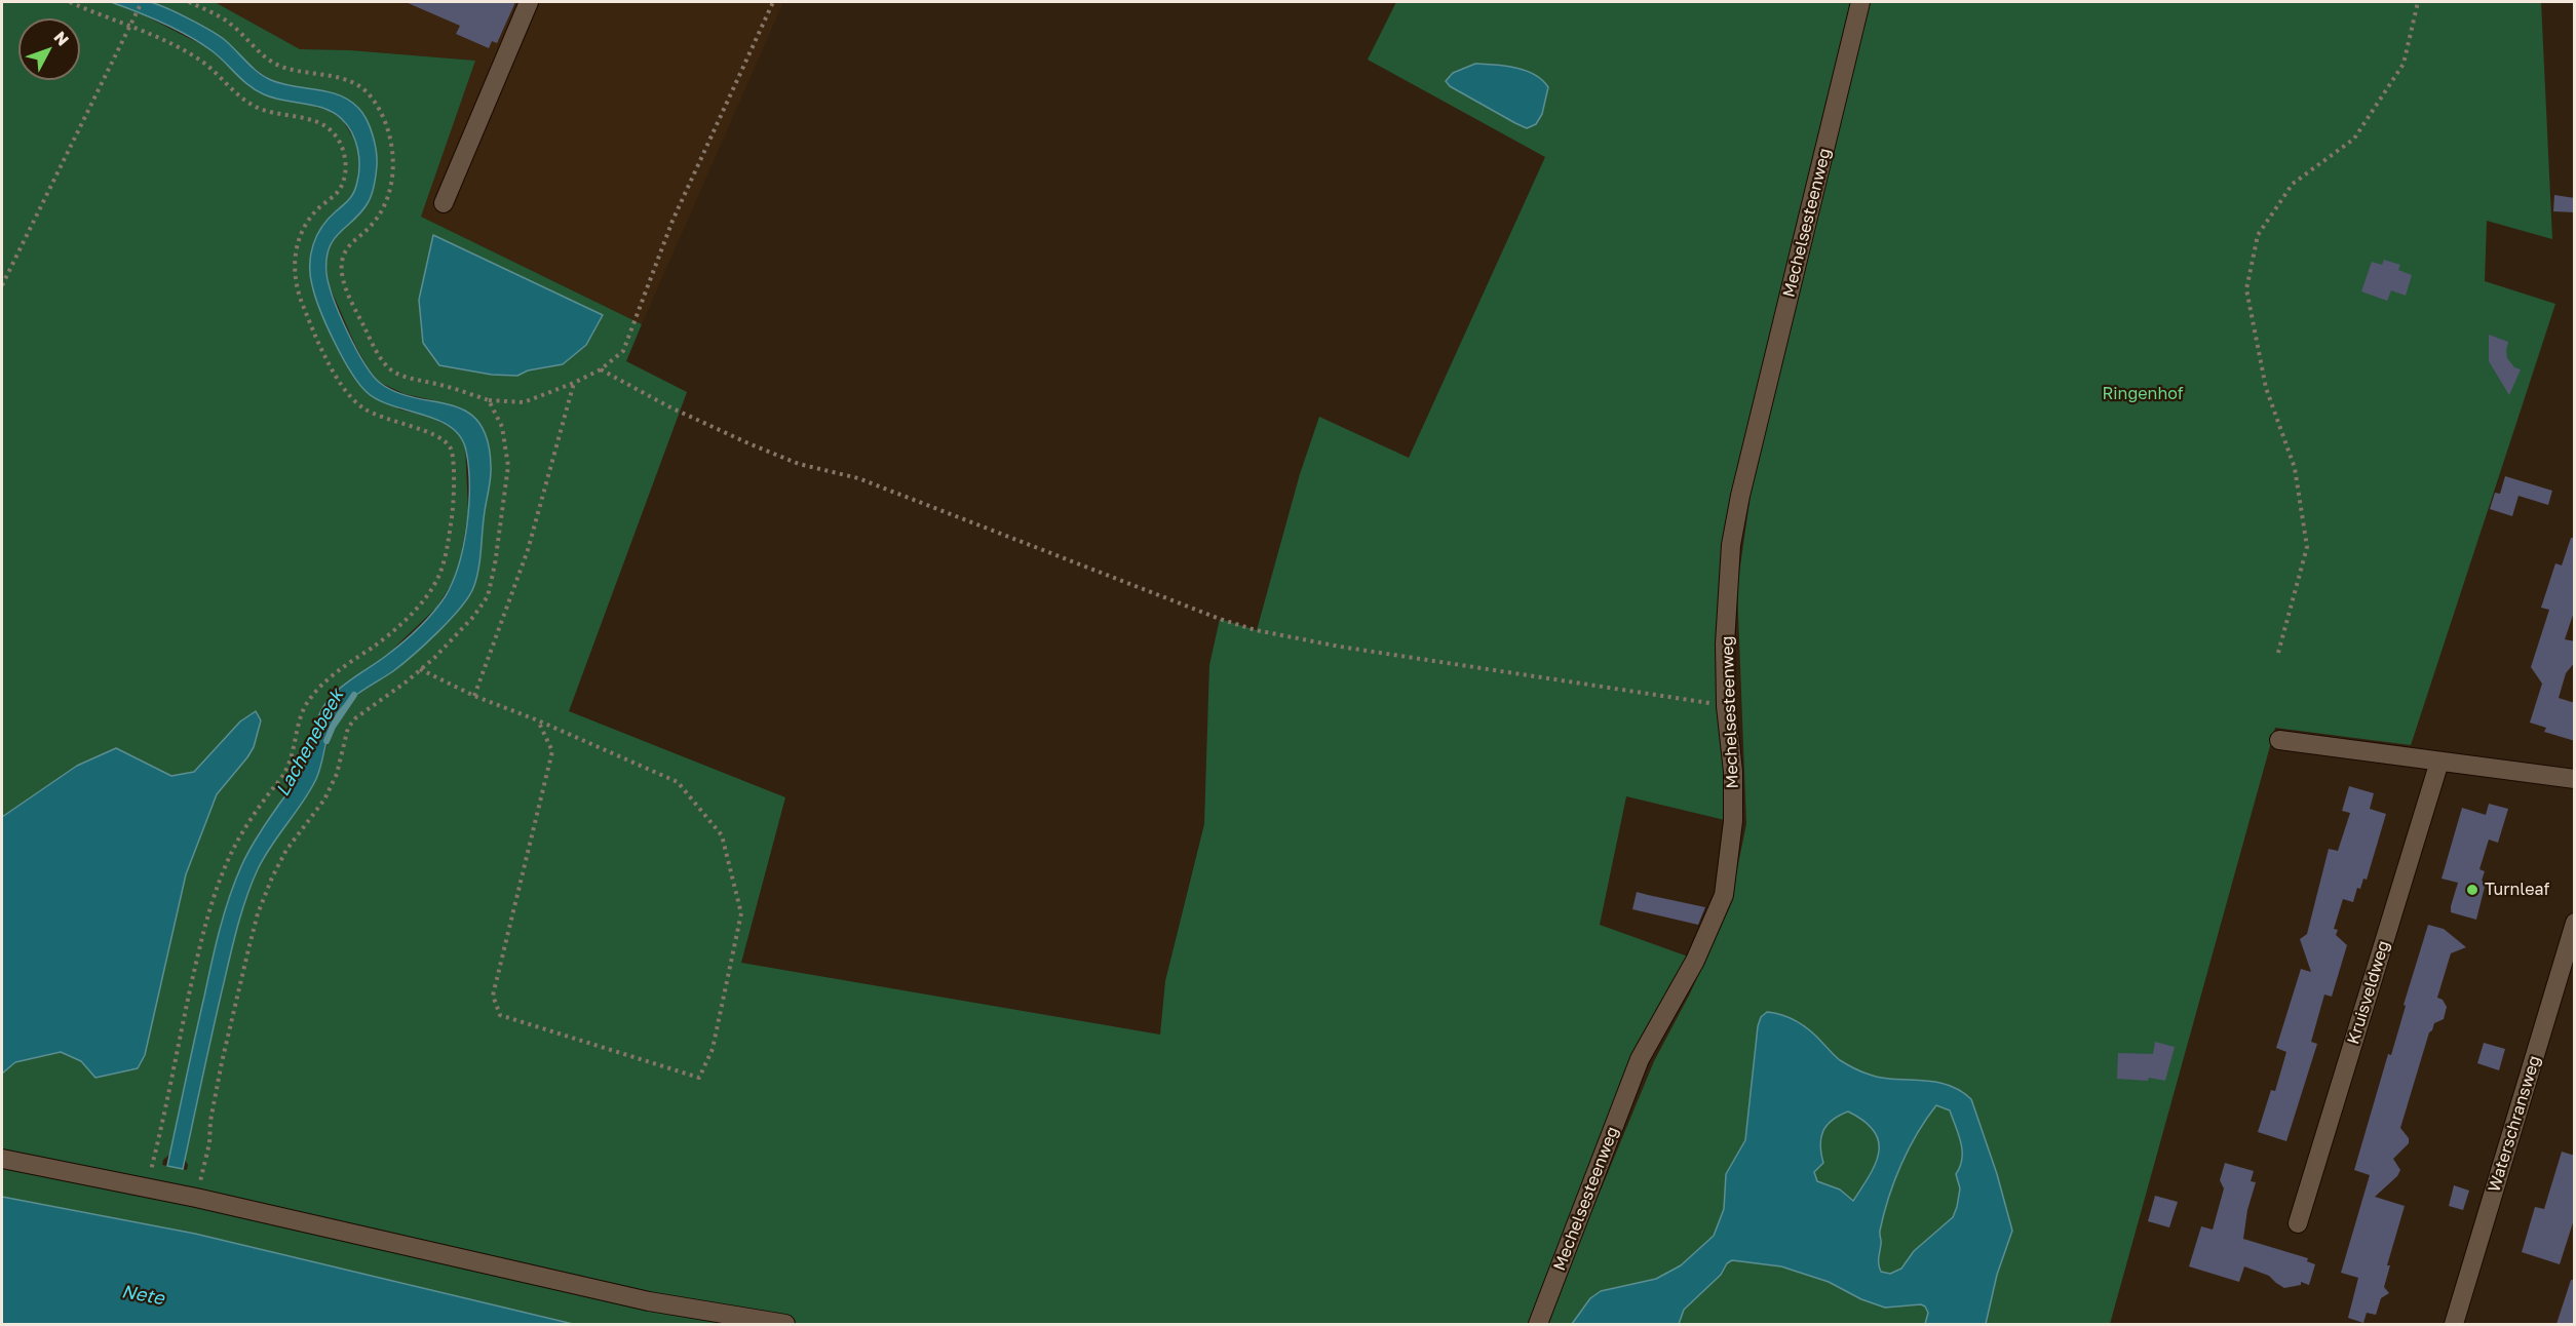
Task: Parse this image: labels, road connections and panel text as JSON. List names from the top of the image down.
{
  "streets": {
    "street": ["Mechelsesteenweg", "Kruisveldweg", "Waterschransweg"]
  },
  "water": ["Lachenebeek", "Nete"],
  "parks": ["Ringenhof"],
  "places": ["Turnleaf"],
  "north": "top right"
}
